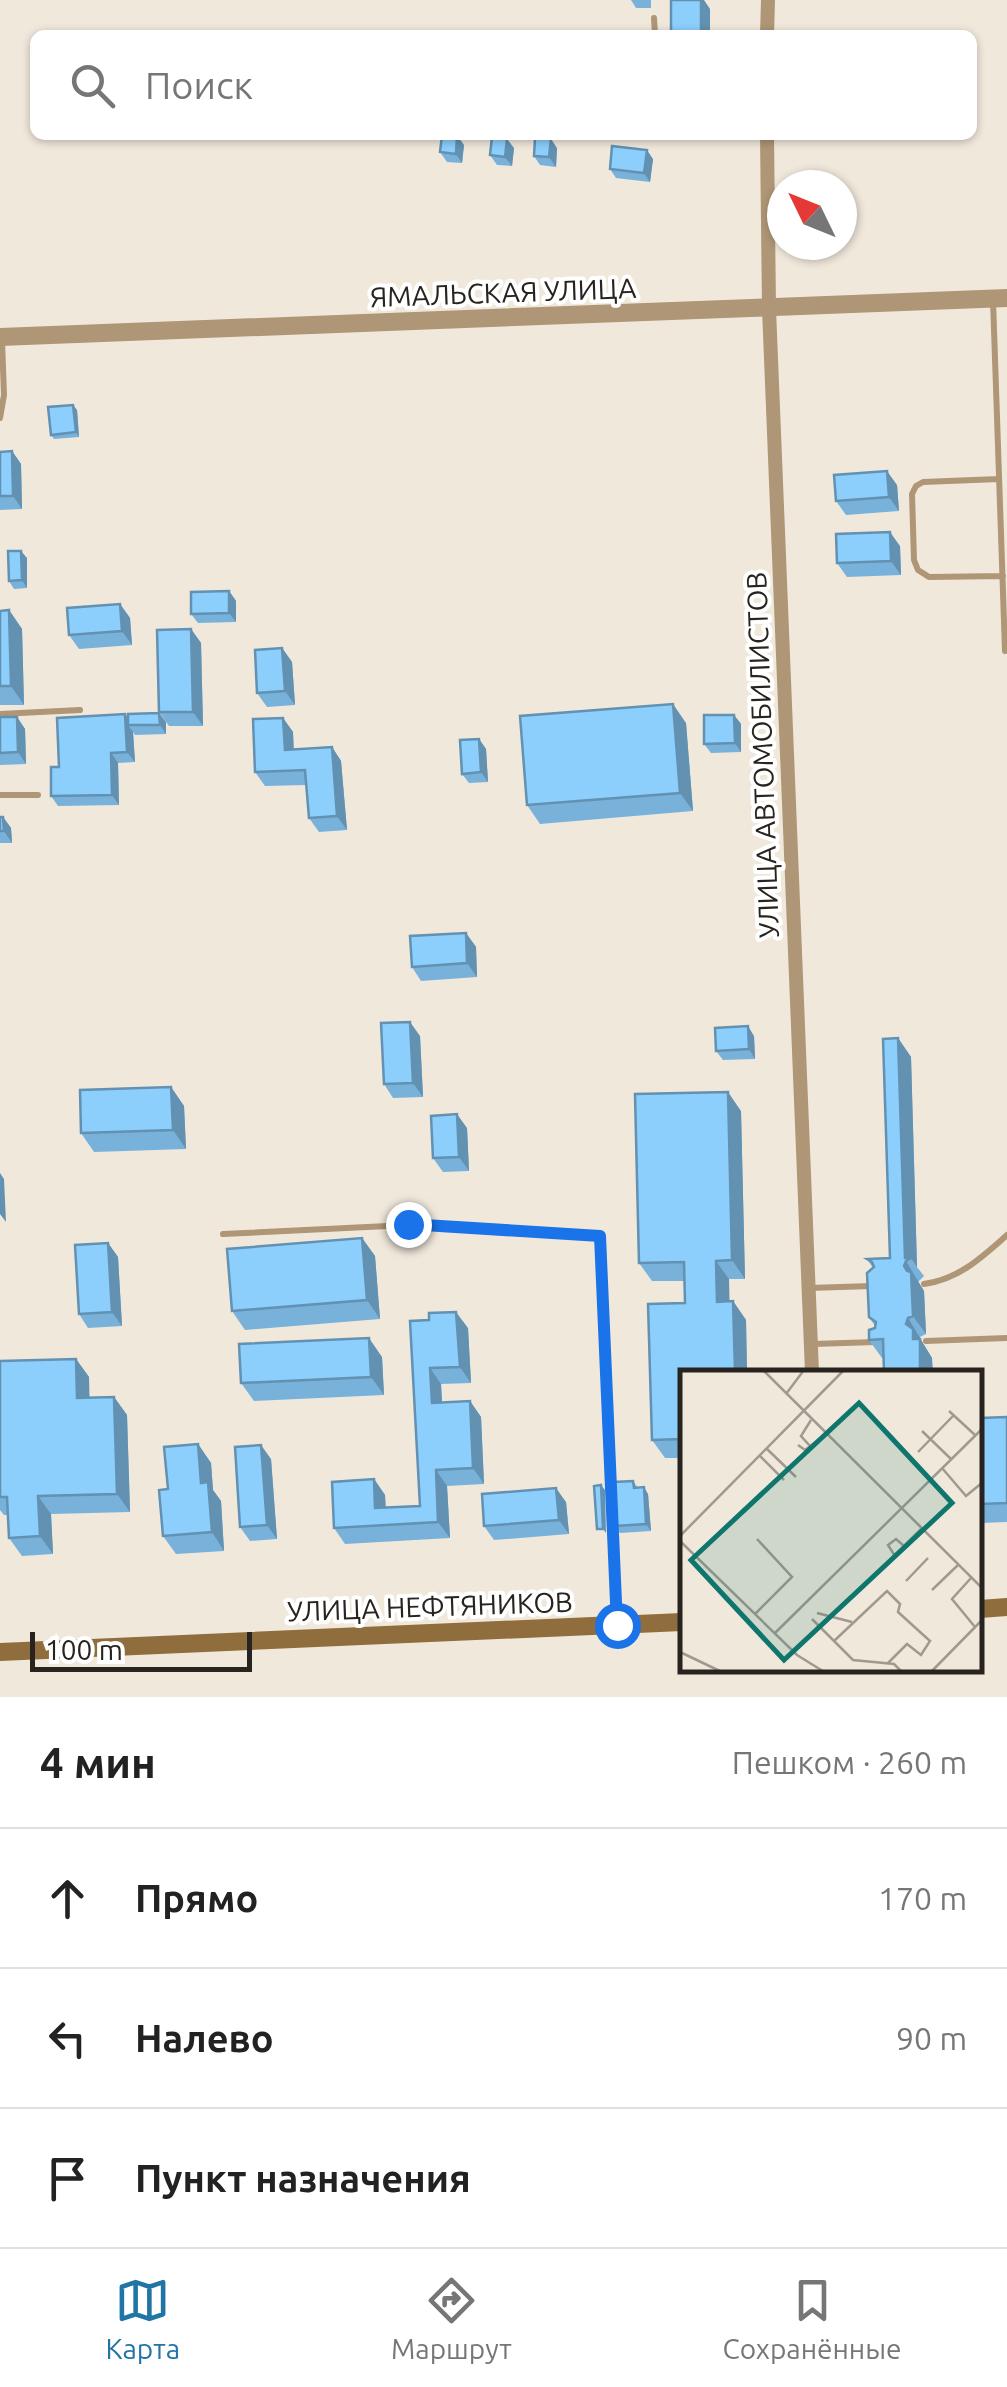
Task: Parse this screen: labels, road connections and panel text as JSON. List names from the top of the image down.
{
  "streets": {
    "main road": ["УЛИЦА НЕФТЯНИКОВ"],
    "street": ["ЯМАЛЬСКАЯ УЛИЦА", "УЛИЦА АВТОМОБИЛИСТОВ"]
  },
  "crossings": [
    ["ЯМАЛЬСКАЯ УЛИЦА", "УЛИЦА АВТОМОБИЛИСТОВ"]
  ],
  "scale_bar": "100 m",
  "north": "top left",
  "page": {
    "search": "Поиск",
    "scale": "100 m",
    "heading": ["4 мин", "Пешком · 260 m"],
    "list": [
      ["Прямо", "170 m"],
      ["Налево", "90 m"],
      "Пункт назначения"
    ],
    "nav": ["Карта", "Маршрут", "Сохранённые"]
  }
}
